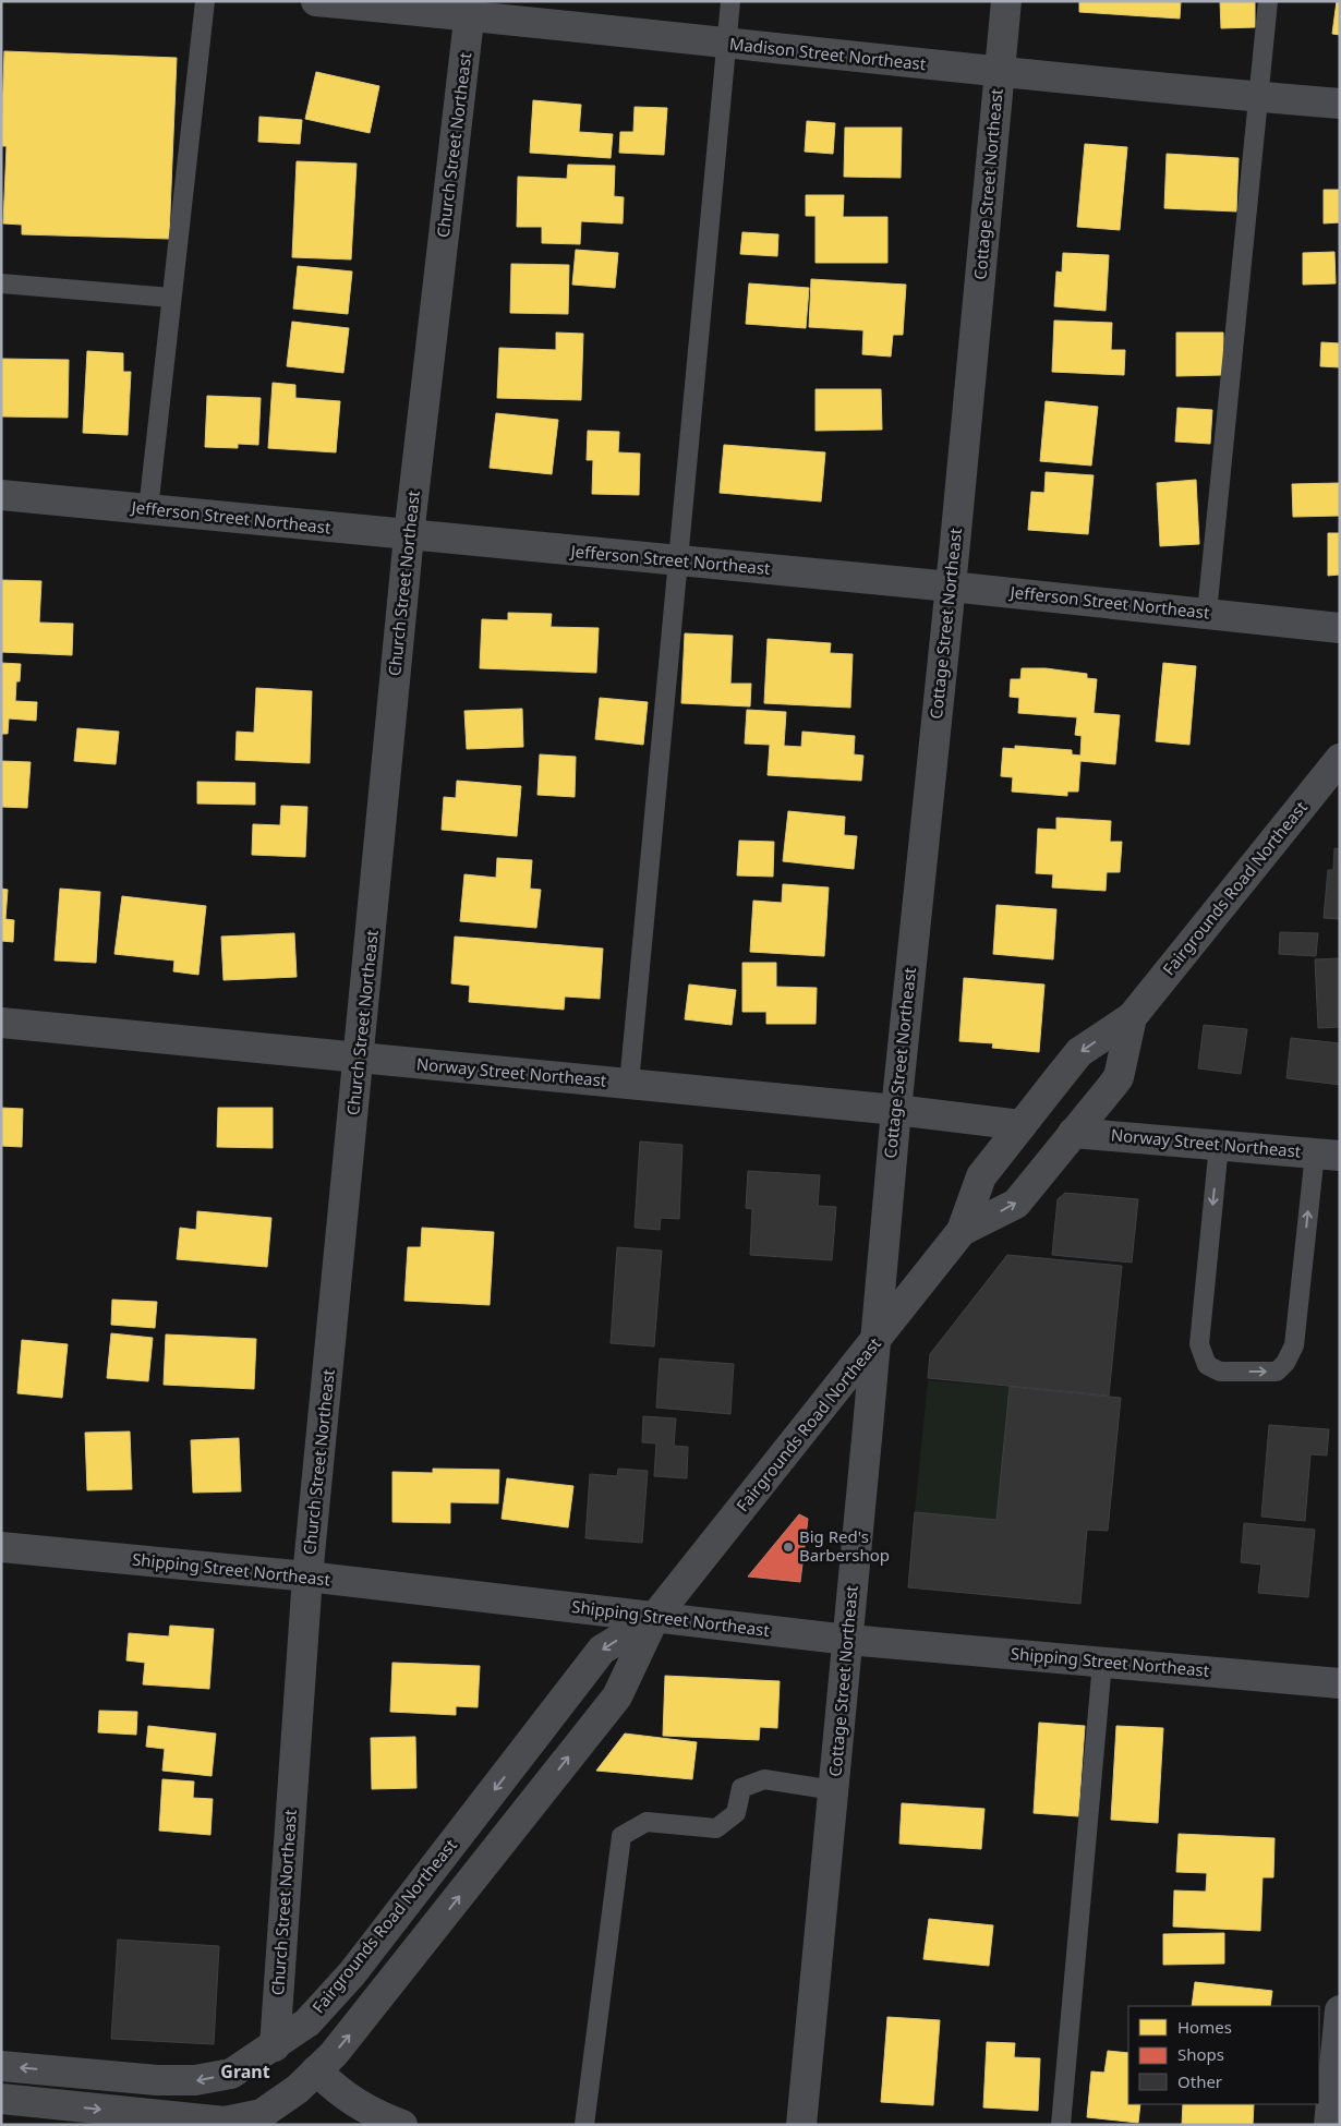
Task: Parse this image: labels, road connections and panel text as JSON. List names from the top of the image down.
{
  "streets": {
    "street": [
      "Madison Street Northeast",
      "Church Street Northeast",
      "Cottage Street Northeast",
      "Jefferson Street Northeast",
      "Fairgrounds Road Northeast",
      "Norway Street Northeast",
      "Shipping Street Northeast"
    ]
  },
  "crossings": [
    ["Madison Street Northeast", "Church Street Northeast"],
    ["Madison Street Northeast", "Cottage Street Northeast"],
    ["Church Street Northeast", "Jefferson Street Northeast"],
    ["Church Street Northeast", "Fairgrounds Road Northeast"],
    ["Church Street Northeast", "Norway Street Northeast"],
    ["Church Street Northeast", "Shipping Street Northeast"],
    ["Cottage Street Northeast", "Jefferson Street Northeast"],
    ["Cottage Street Northeast", "Fairgrounds Road Northeast"],
    ["Cottage Street Northeast", "Norway Street Northeast"],
    ["Cottage Street Northeast", "Shipping Street Northeast"],
    ["Fairgrounds Road Northeast", "Norway Street Northeast"],
    ["Fairgrounds Road Northeast", "Shipping Street Northeast"]
  ],
  "districts": ["Grant"],
  "places": ["Big Red's Barbershop"],
  "legend": ["Homes", "Shops", "Other"]
}
